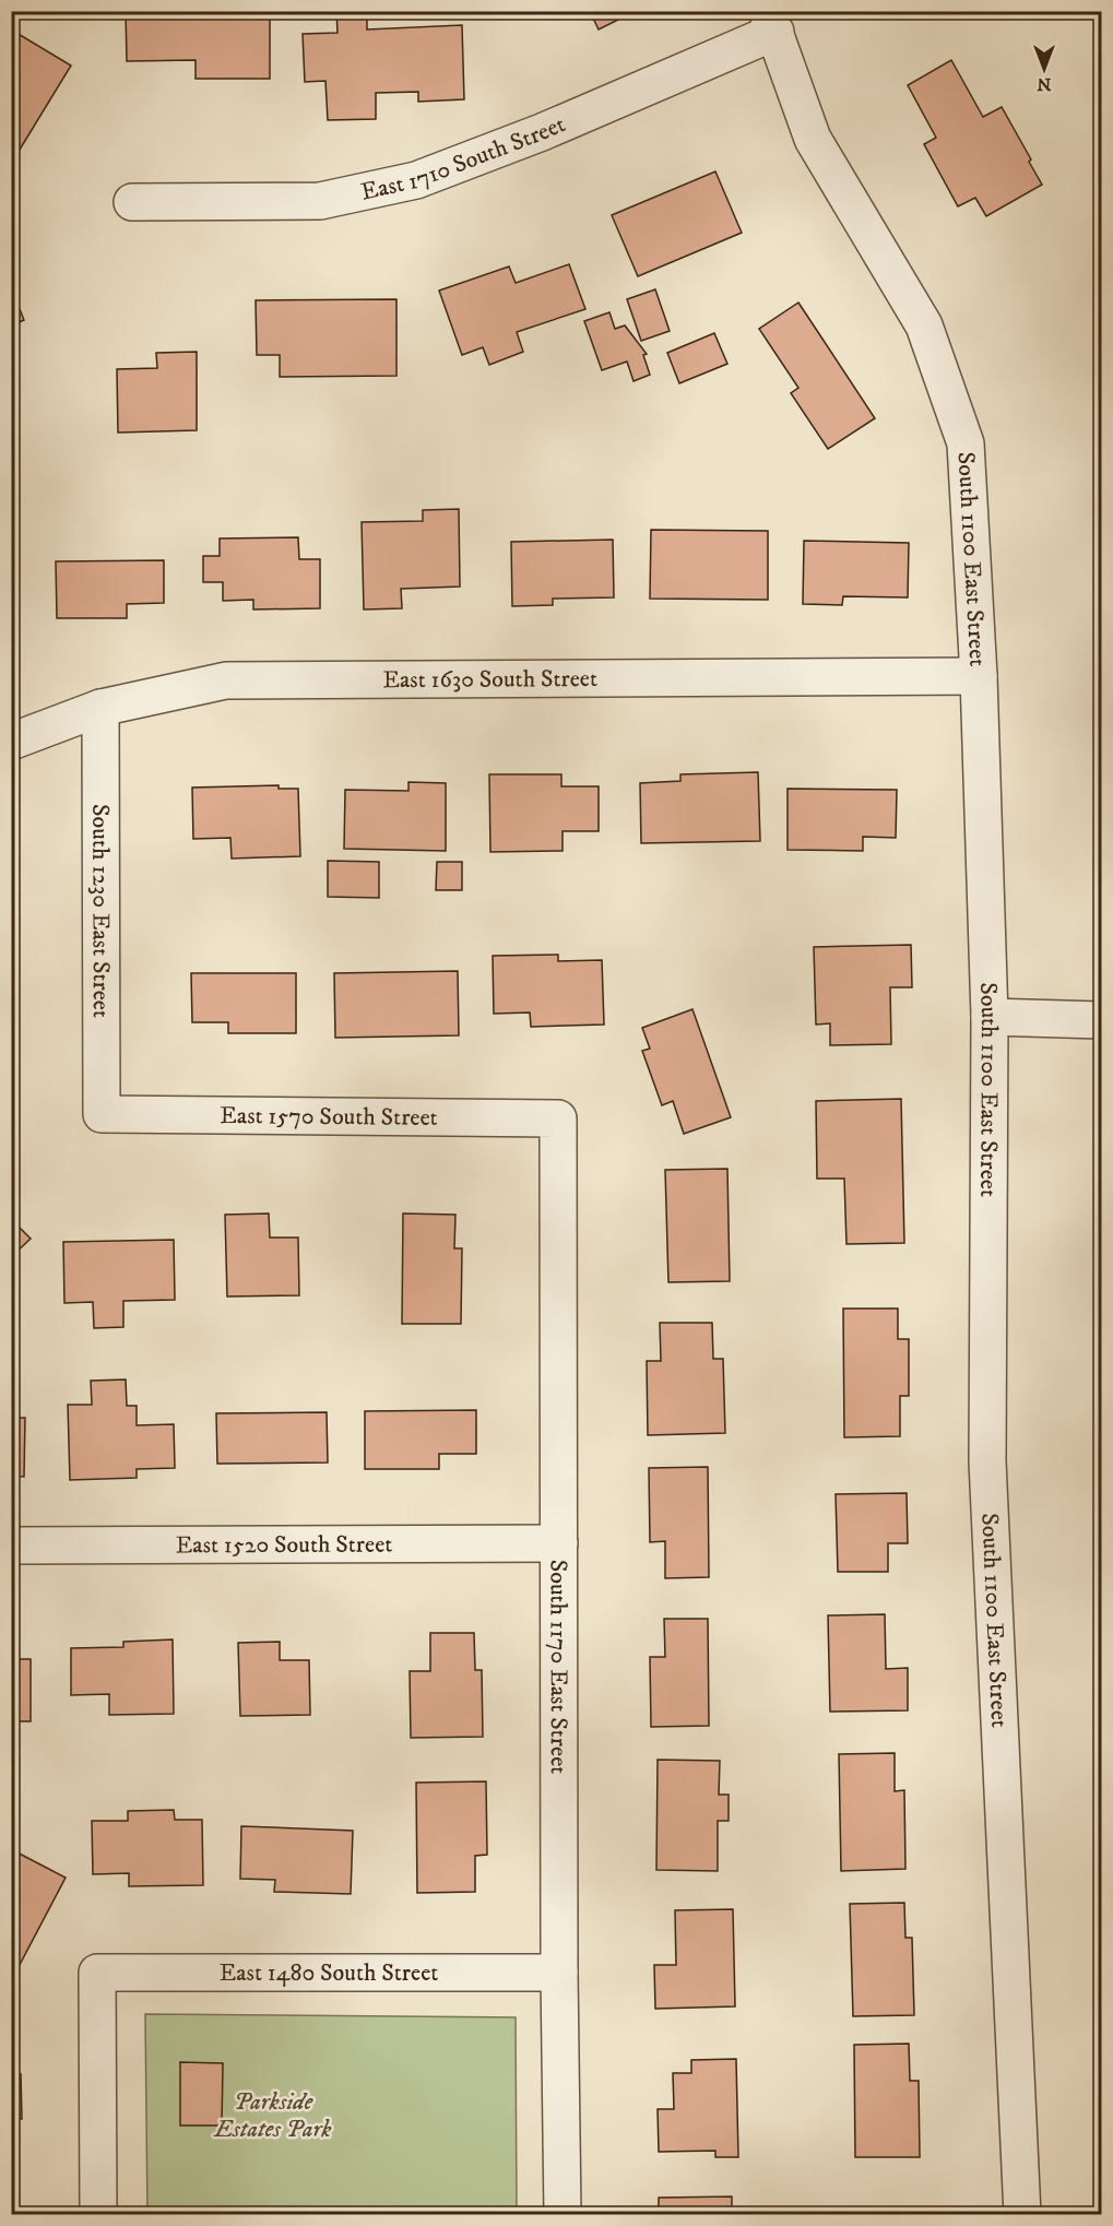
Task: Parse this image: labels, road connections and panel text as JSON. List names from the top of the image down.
{
  "streets": {
    "street": [
      "East 1710 South Street",
      "South 1100 East Street",
      "East 1630 South Street",
      "South 1230 East Street",
      "East 1570 South Street",
      "East 1520 South Street",
      "South 1170 East Street",
      "East 1480 South Street"
    ]
  },
  "crossings": [
    ["East 1710 South Street", "South 1100 East Street"],
    ["South 1100 East Street", "East 1630 South Street"],
    ["East 1630 South Street", "South 1230 East Street"],
    ["South 1230 East Street", "East 1570 South Street"],
    ["East 1570 South Street", "South 1170 East Street"],
    ["East 1520 South Street", "South 1170 East Street"],
    ["South 1170 East Street", "East 1480 South Street"]
  ],
  "parks": ["Parkside Estates Park"],
  "north": "bottom"
}
